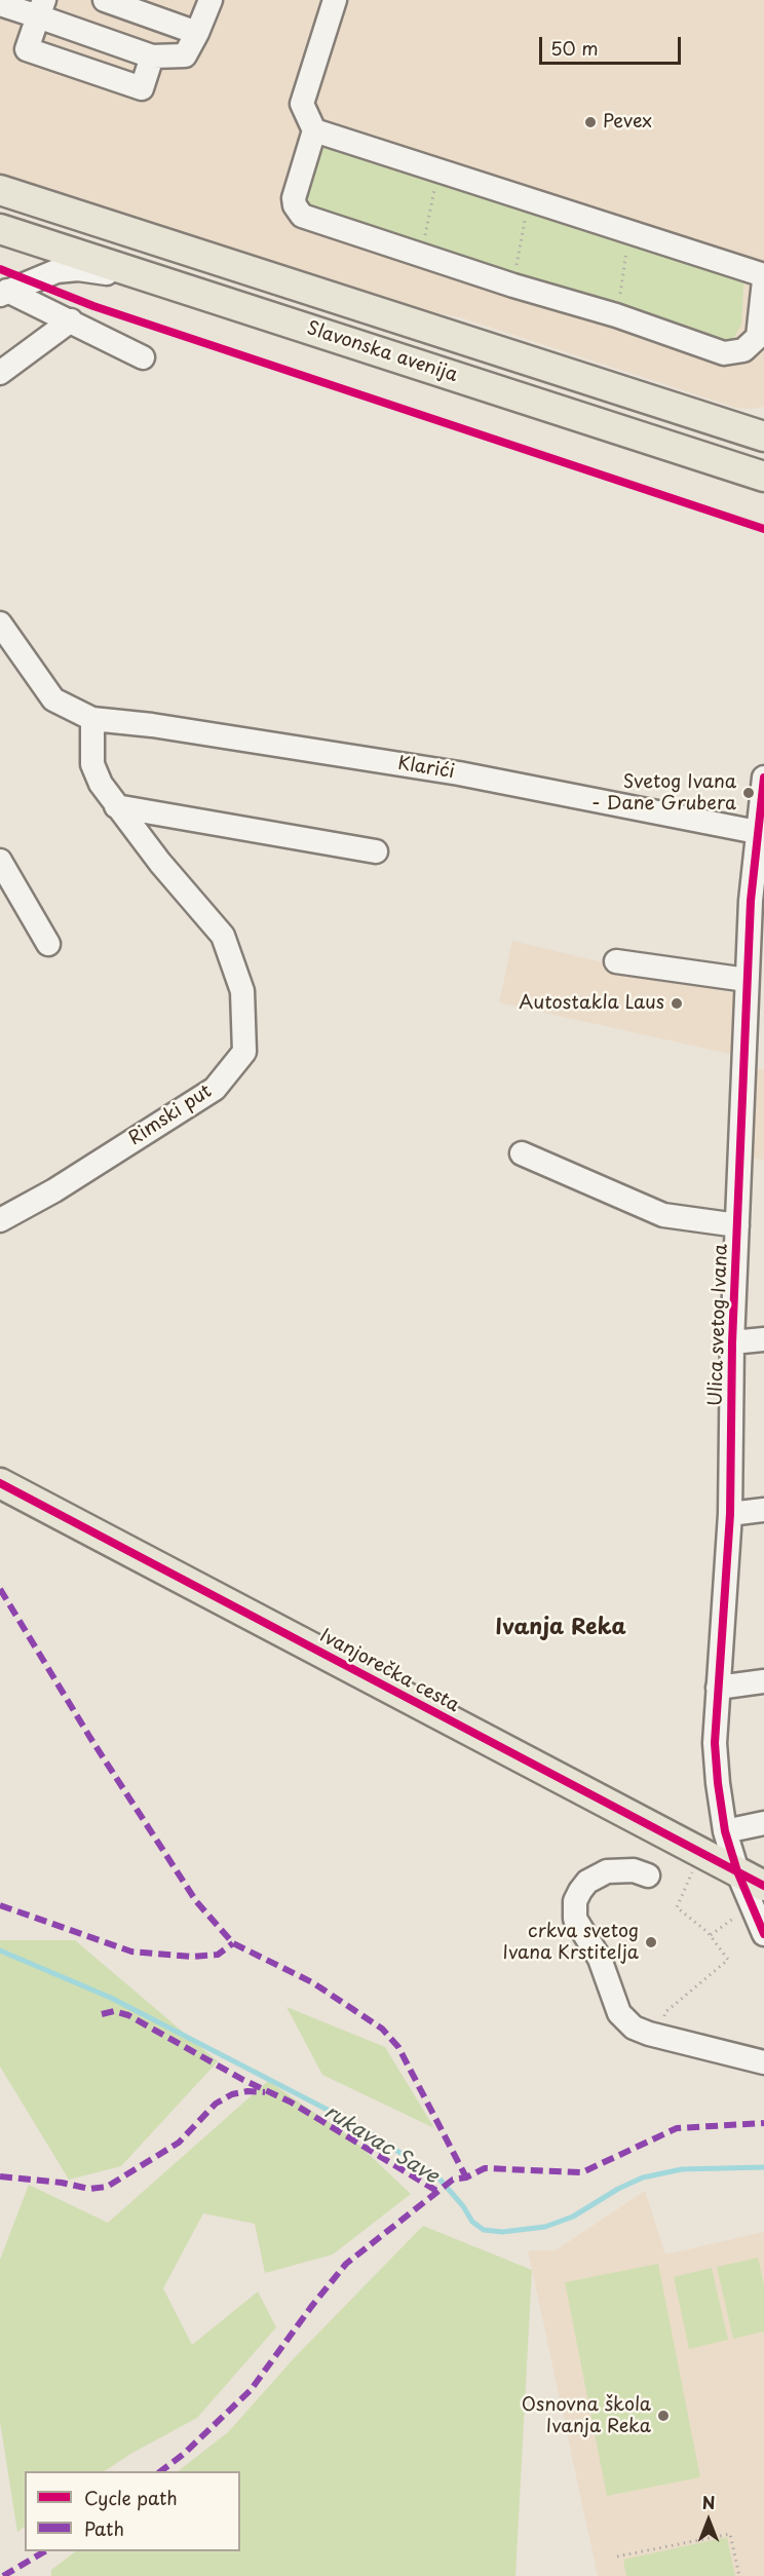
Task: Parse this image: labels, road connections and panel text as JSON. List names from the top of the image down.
{
  "streets": {
    "main road": ["Slavonska avenija", "Ivanjorečka cesta"],
    "street": ["Klarići", "Rimski put", "Ulica svetog Ivana"]
  },
  "crossings": [
    ["Klarići", "Rimski put"],
    ["Klarići", "Ulica svetog Ivana"],
    ["Ulica svetog Ivana", "Ivanjorečka cesta"]
  ],
  "districts": ["Ivanja Reka"],
  "water": ["rukavac Save"],
  "places": [
    "Pevex",
    "Svetog Ivana - Dane Grubera",
    "Autostakla Laus",
    "crkva svetog Ivana Krstitelja",
    "Osnovna škola Ivanja Reka"
  ],
  "legend": ["Cycle path", "Path"],
  "scale_bar": "50 m",
  "north": "top"
}
